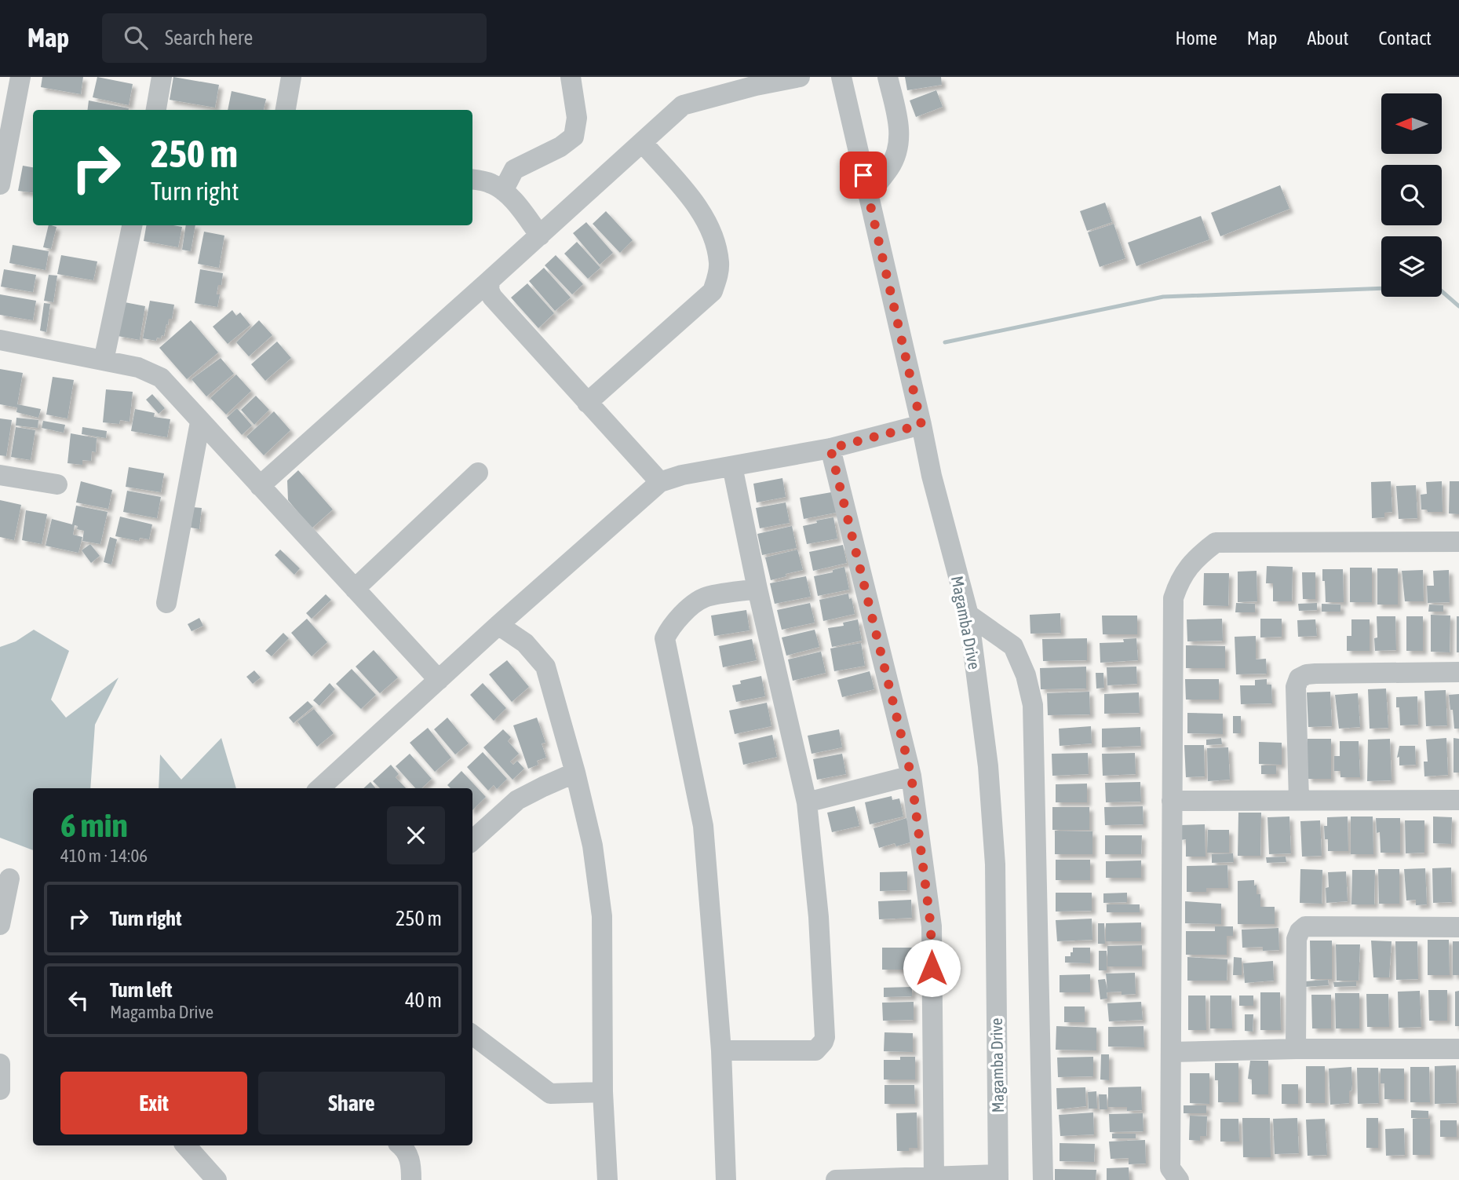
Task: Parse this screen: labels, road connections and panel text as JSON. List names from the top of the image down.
{
  "streets": {
    "street": ["Magamba Drive"]
  },
  "north": "left",
  "page": {
    "header": "Map",
    "search": "Search here",
    "nav": [
      "Home",
      "Map",
      "About",
      "Contact"
    ],
    "turn": ["250 m", "Turn right"],
    "heading": ["6 min", "410 m · 14:06"],
    "list": [
      {
        "name": "Turn right",
        "value": "250 m"
      },
      {
        "name": "Turn left",
        "note": "Magamba Drive",
        "value": "40 m"
      }
    ],
    "buttons": ["Exit", "Share"]
  }
}
